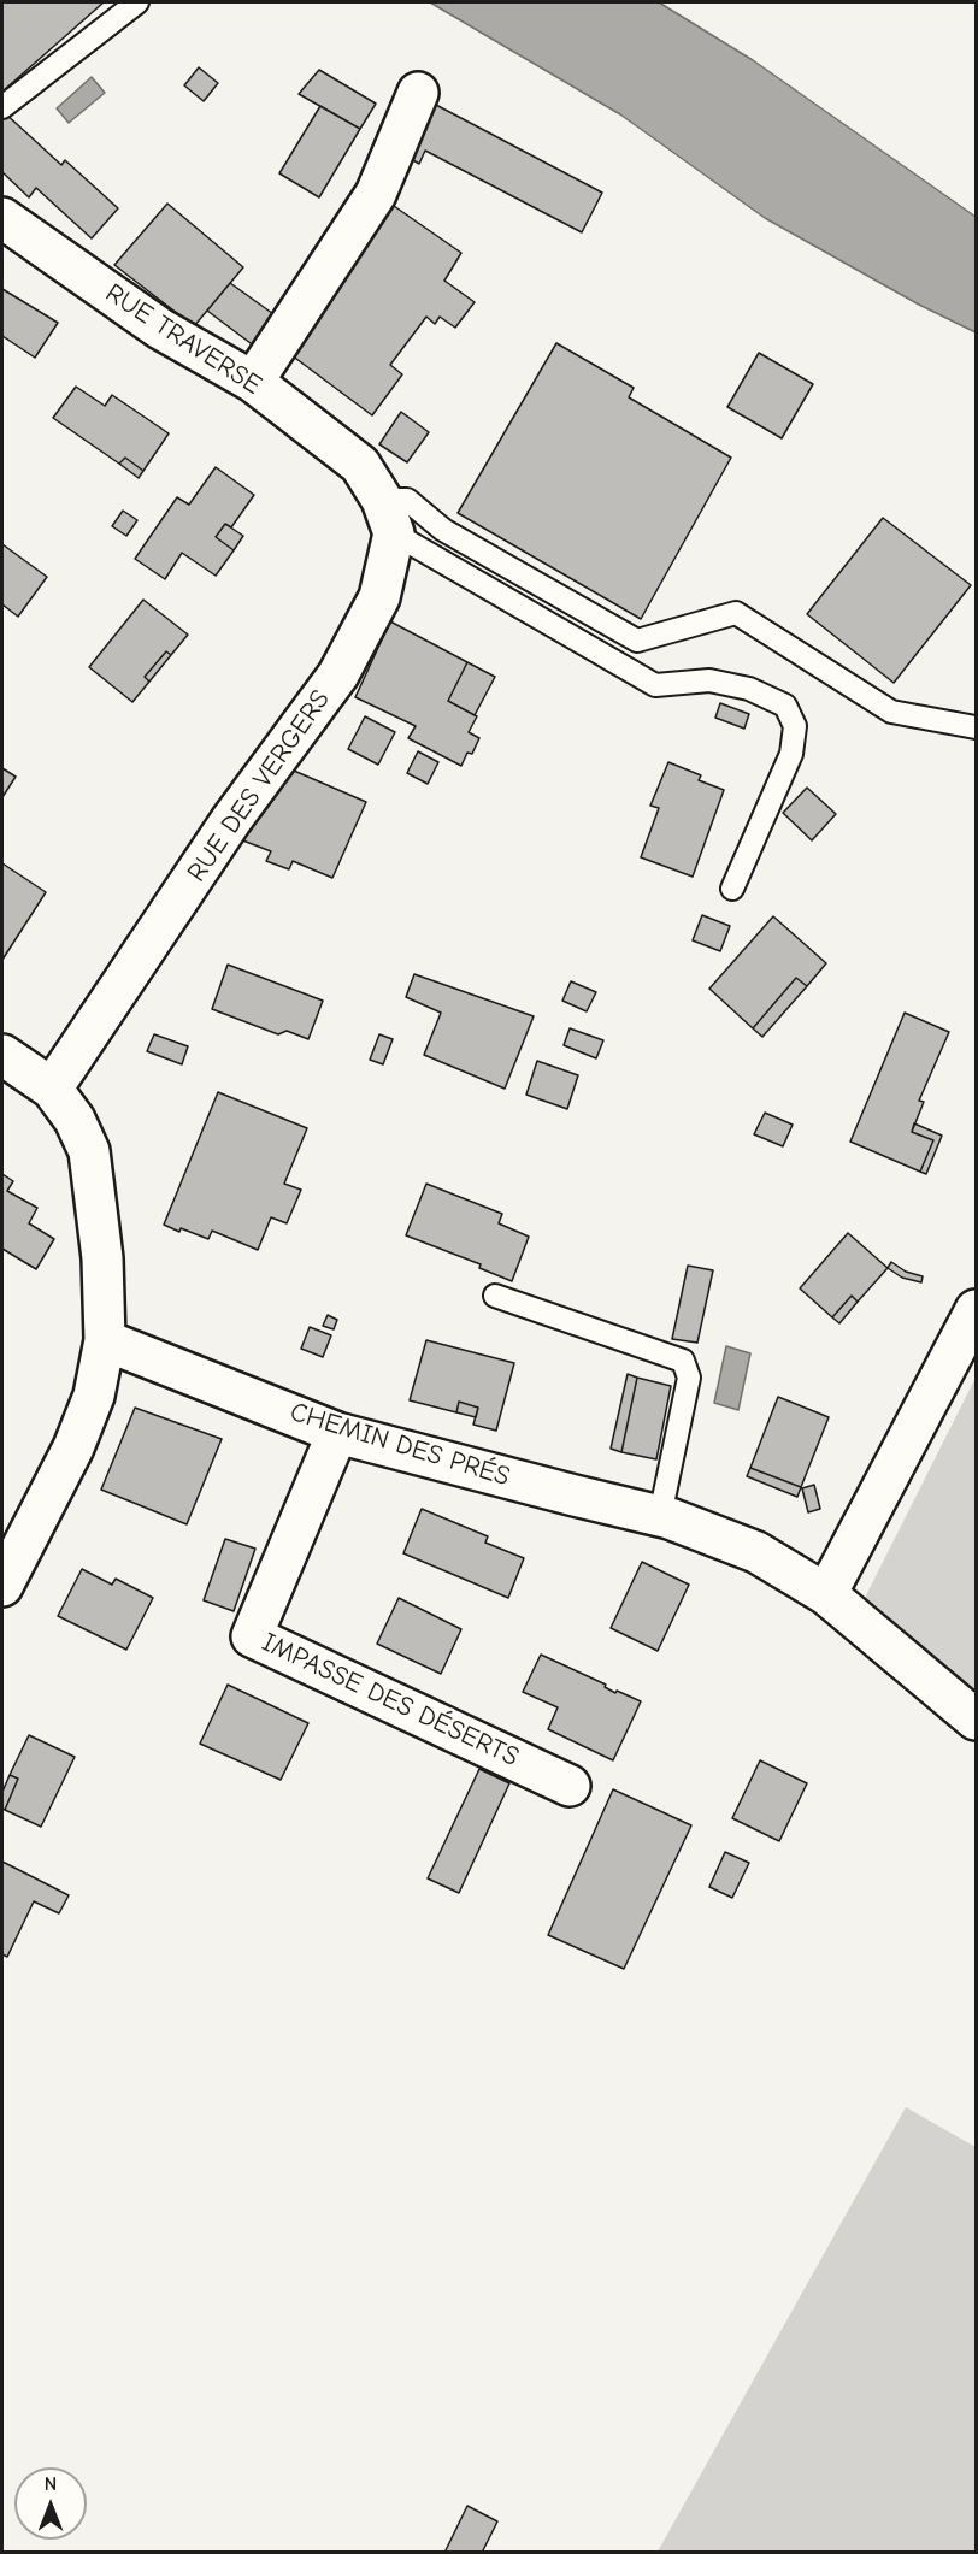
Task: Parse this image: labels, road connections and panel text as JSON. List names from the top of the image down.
{
  "streets": {
    "street": [
      "RUE TRAVERSE",
      "RUE DES VERGERS",
      "CHEMIN DES PRÉS",
      "IMPASSE DES DÉSERTS"
    ]
  },
  "crossings": [
    ["RUE TRAVERSE", "RUE DES VERGERS"],
    ["CHEMIN DES PRÉS", "IMPASSE DES DÉSERTS"]
  ],
  "north": "top"
}
